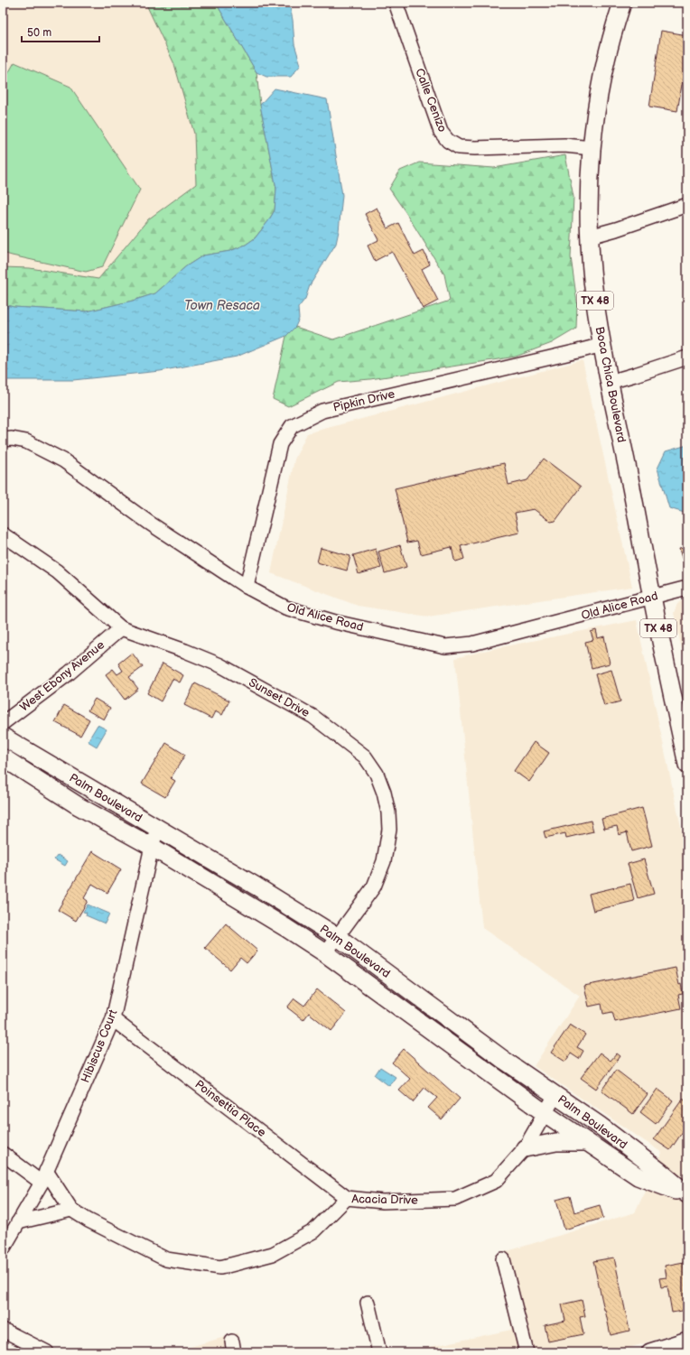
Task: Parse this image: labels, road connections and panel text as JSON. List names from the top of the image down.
{
  "streets": {
    "main road": ["TX 48", "Boca Chica Boulevard", "Palm Boulevard"],
    "street": [
      "Calle Cenizo",
      "Pipkin Drive",
      "Old Alice Road",
      "West Ebony Avenue",
      "Sunset Drive",
      "Hibiscus Court",
      "Poinsettia Place",
      "Acacia Drive"
    ]
  },
  "crossings": [
    ["Calle Cenizo", "Boca Chica Boulevard"],
    ["Boca Chica Boulevard", "Pipkin Drive"],
    ["Boca Chica Boulevard", "Old Alice Road"],
    ["Pipkin Drive", "Old Alice Road"],
    ["West Ebony Avenue", "Sunset Drive"],
    ["Sunset Drive", "Palm Boulevard"],
    ["Palm Boulevard", "Hibiscus Court"],
    ["Palm Boulevard", "Acacia Drive"],
    ["Hibiscus Court", "Poinsettia Place"],
    ["Hibiscus Court", "Acacia Drive"],
    ["Poinsettia Place", "Acacia Drive"]
  ],
  "water": ["Town Resaca"],
  "scale_bar": "50 m"
}
